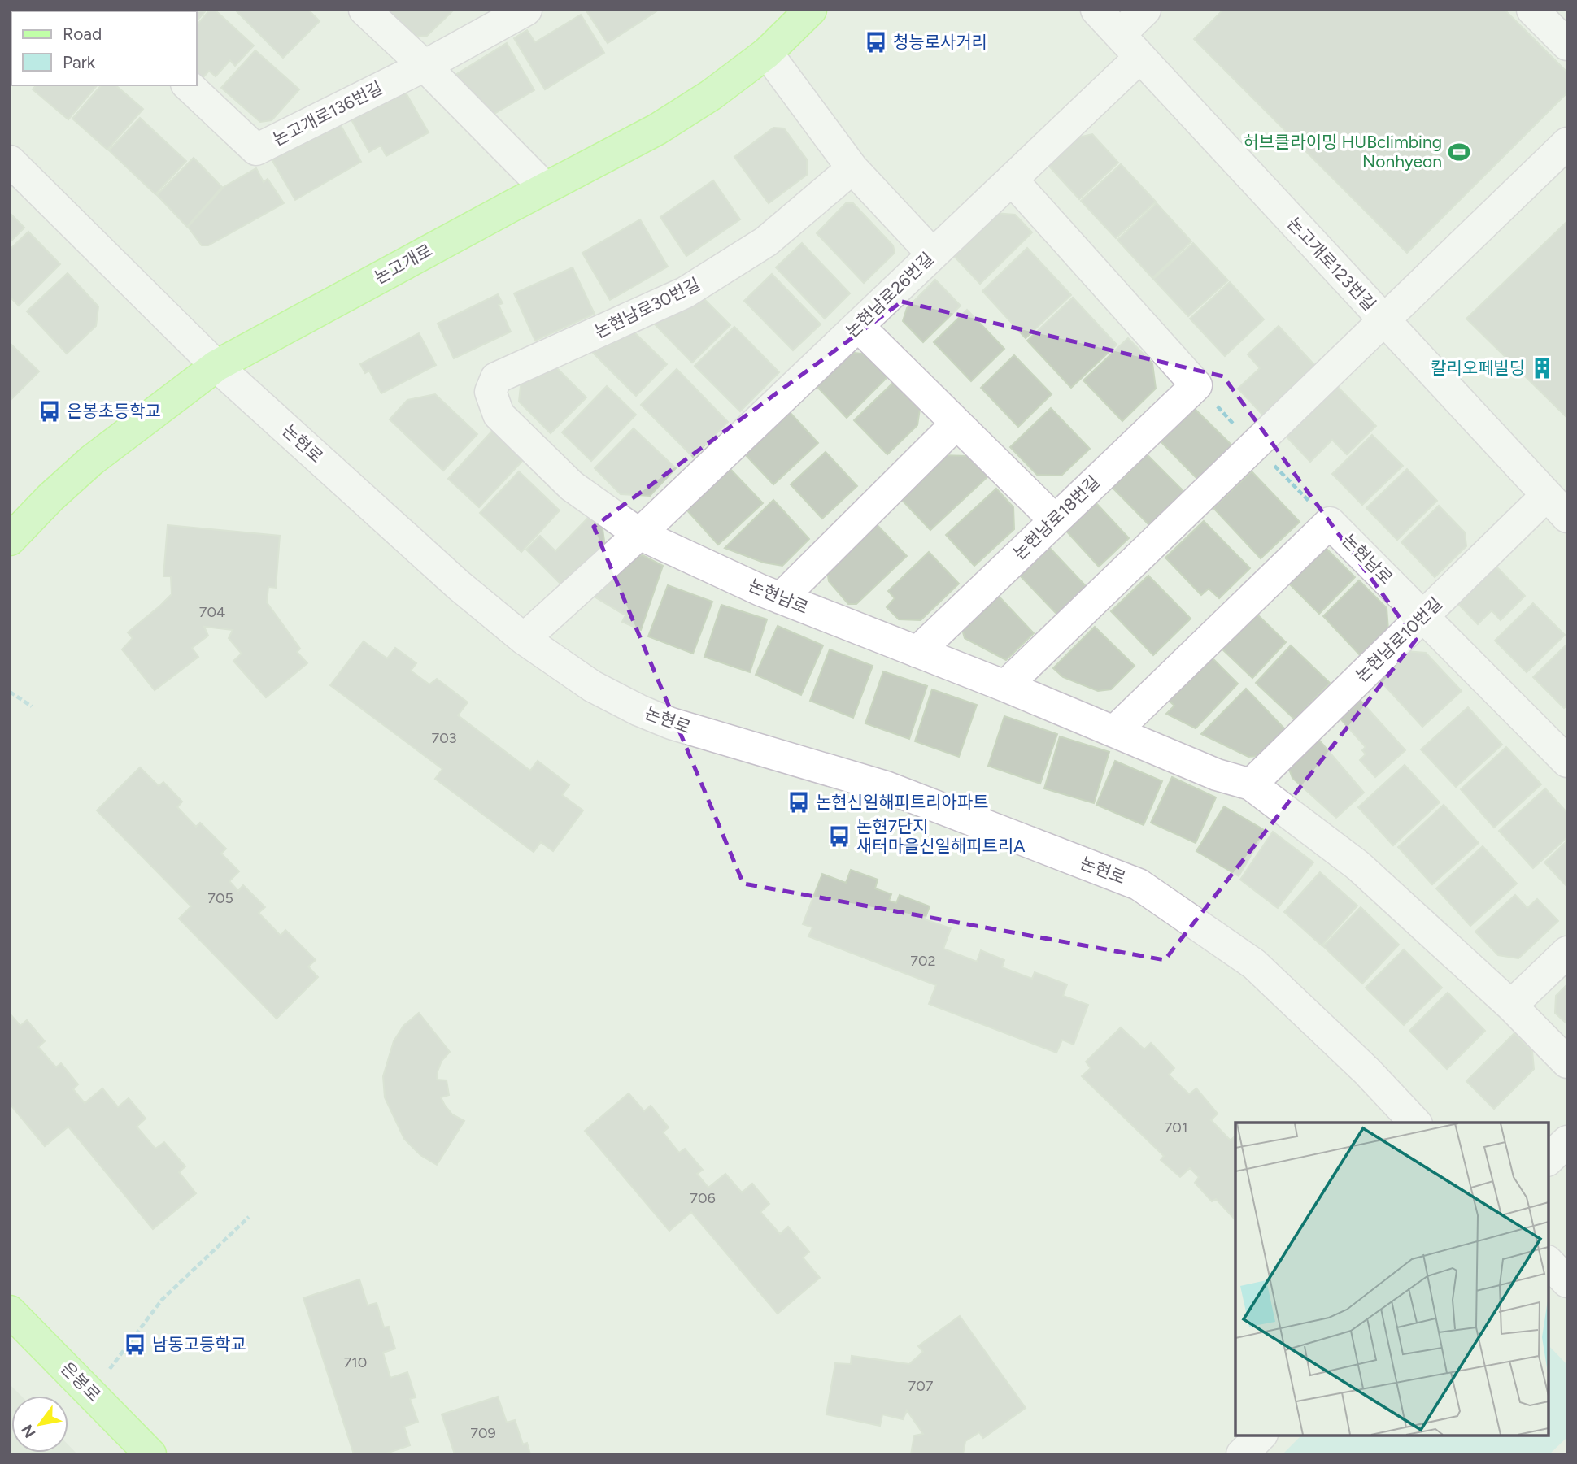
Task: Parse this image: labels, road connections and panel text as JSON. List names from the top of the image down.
{
  "streets": {
    "main road": ["논고개로", "은봉로"],
    "street": [
      "논고개로136번길",
      "논고개로123번길",
      "논현남로26번길",
      "논현남로30번길",
      "논현로",
      "논현남로18번길",
      "논현남로",
      "논현남로10번길"
    ]
  },
  "crossings": [
    ["논고개로", "논현로"],
    ["논고개로123번길", "논현남로26번길"],
    ["논고개로123번길", "논현남로10번길"],
    ["논현남로26번길", "논현로"],
    ["논현남로26번길", "논현남로18번길"],
    ["논현남로26번길", "논현남로"],
    ["논현남로30번길", "논현남로"],
    ["논현남로18번길", "논현남로"],
    ["논현남로", "논현남로10번길"]
  ],
  "places": {
    "bus stop": [
      "청능로사거리",
      "은봉초등학교",
      "논현신일해피트리아파트",
      "논현7단지 새터마을신일해피트리A",
      "남동고등학교"
    ],
    "sports": ["허브클라이밍 HUBclimbing Nonhyeon"],
    "building": ["칼리오페빌딩"]
  },
  "house_numbers": [
    "704",
    "703",
    "705",
    "702",
    "701",
    "706",
    "710",
    "707",
    "709"
  ],
  "legend": ["Road", "Park"],
  "north": "bottom left"
}
